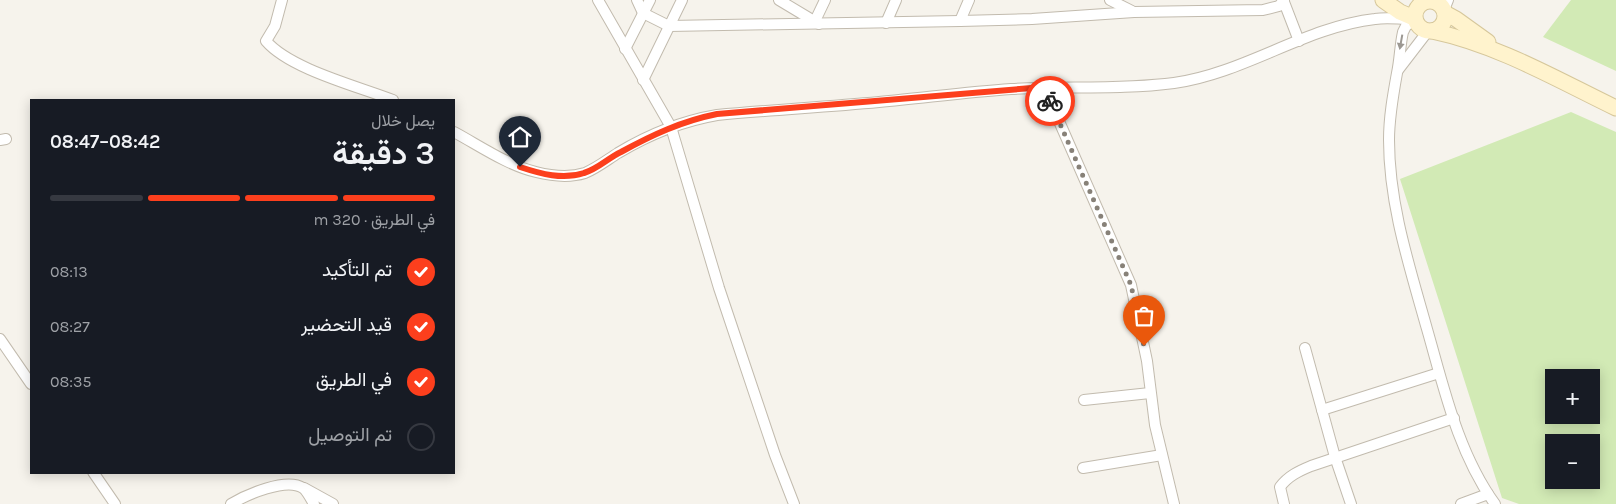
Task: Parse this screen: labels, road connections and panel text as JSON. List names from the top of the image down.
{
  "page": {
    "heading": ["3 دقيقة", "يصل خلال", "08:42–08:47"],
    "bar": "في الطريق · 320 m",
    "list": [
      ["تم التأكيد", "08:13"],
      ["قيد التحضير", "08:27"],
      ["في الطريق", "08:35"],
      "تم التوصيل"
    ],
    "map_buttons": ["+", "−"]
  }
}
